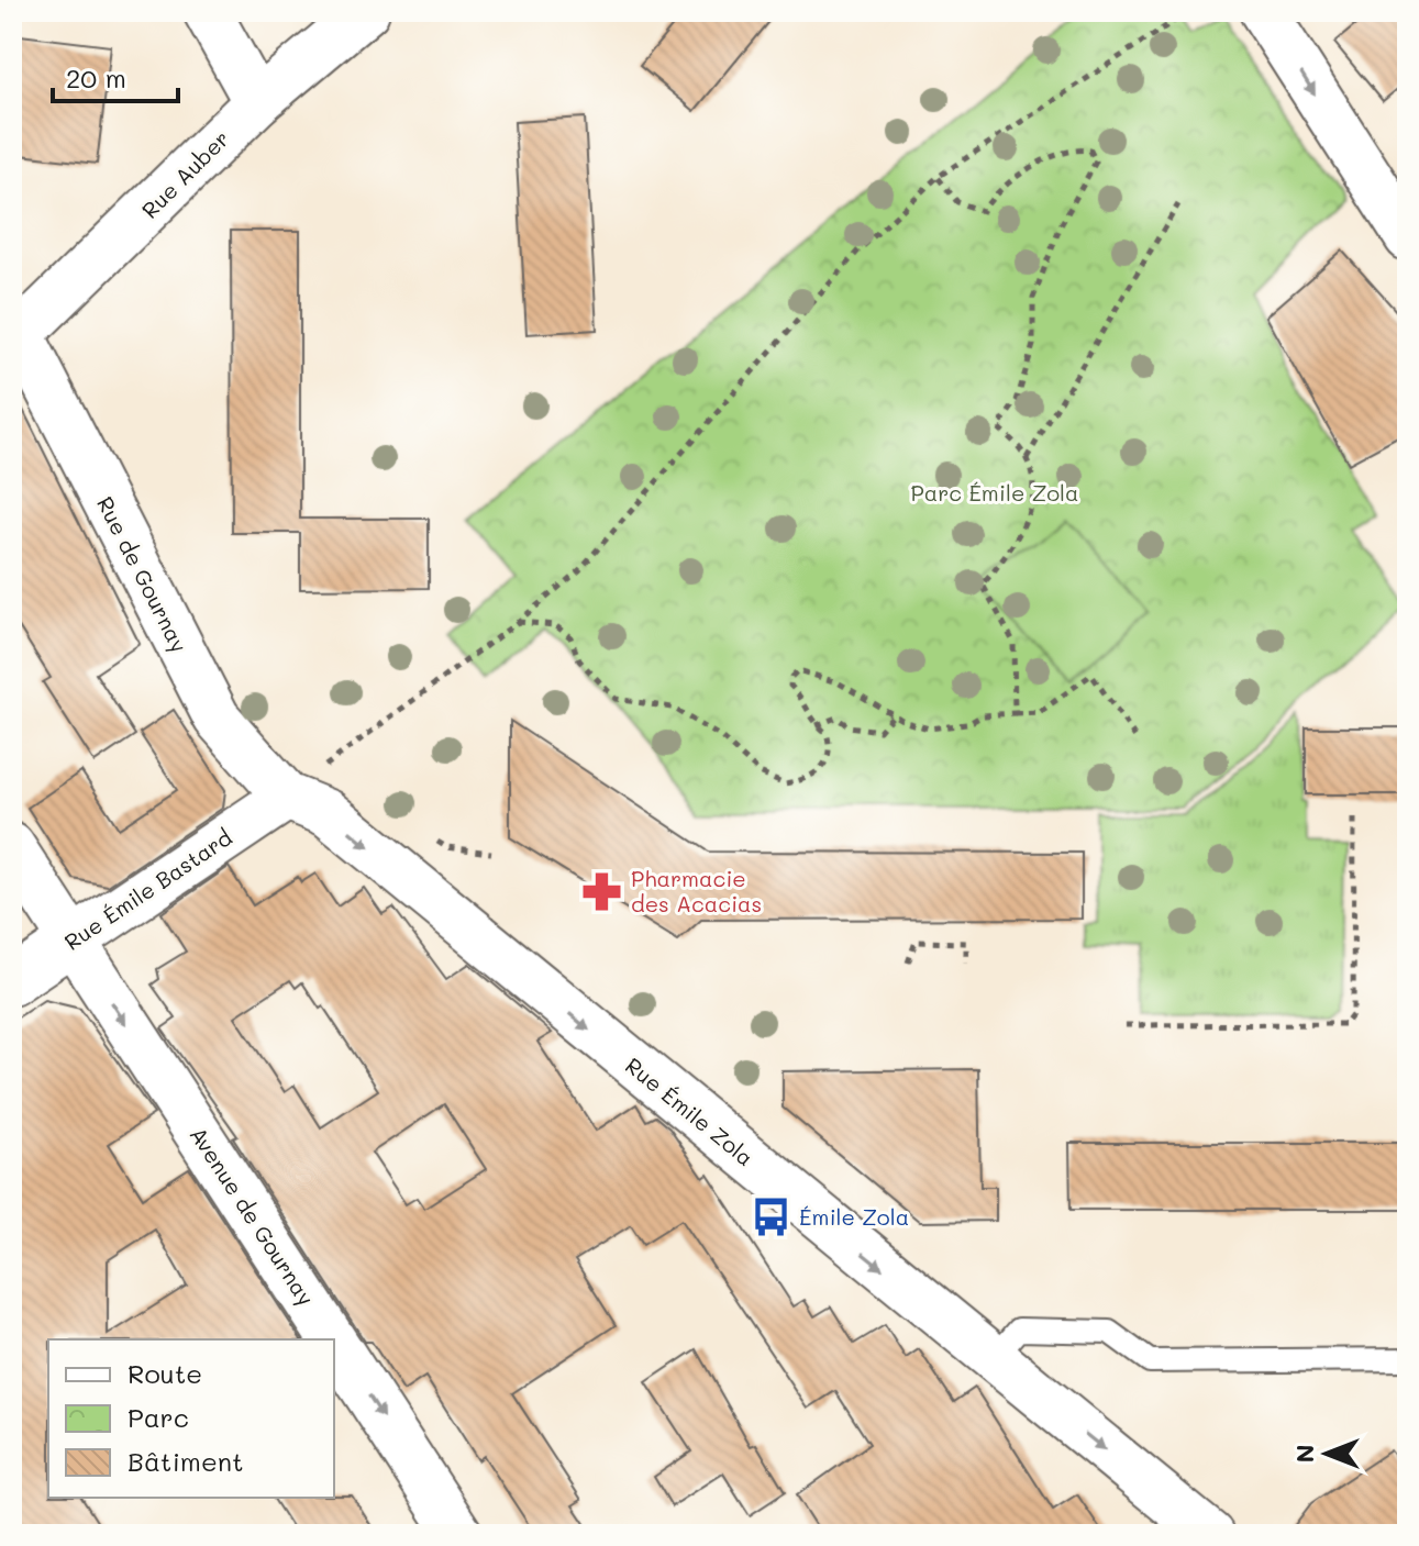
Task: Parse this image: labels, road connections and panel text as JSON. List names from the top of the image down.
{
  "streets": {
    "street": [
      "Rue Auber",
      "Rue de Gournay",
      "Rue Émile Bastard",
      "Rue Émile Zola",
      "Avenue de Gournay"
    ]
  },
  "crossings": [
    ["Rue Auber", "Rue de Gournay"],
    ["Rue de Gournay", "Rue Émile Bastard"],
    ["Rue de Gournay", "Rue Émile Zola"],
    ["Rue Émile Bastard", "Rue Émile Zola"],
    ["Rue Émile Bastard", "Avenue de Gournay"]
  ],
  "one_way": ["Rue Émile Zola", "Avenue de Gournay"],
  "parks": ["Parc Émile Zola"],
  "places": {
    "pharmacy": ["Pharmacie des Acacias"],
    "bus stop": ["Émile Zola"]
  },
  "legend": ["Route", "Parc", "Bâtiment"],
  "scale_bar": "20 m",
  "north": "left"
}
